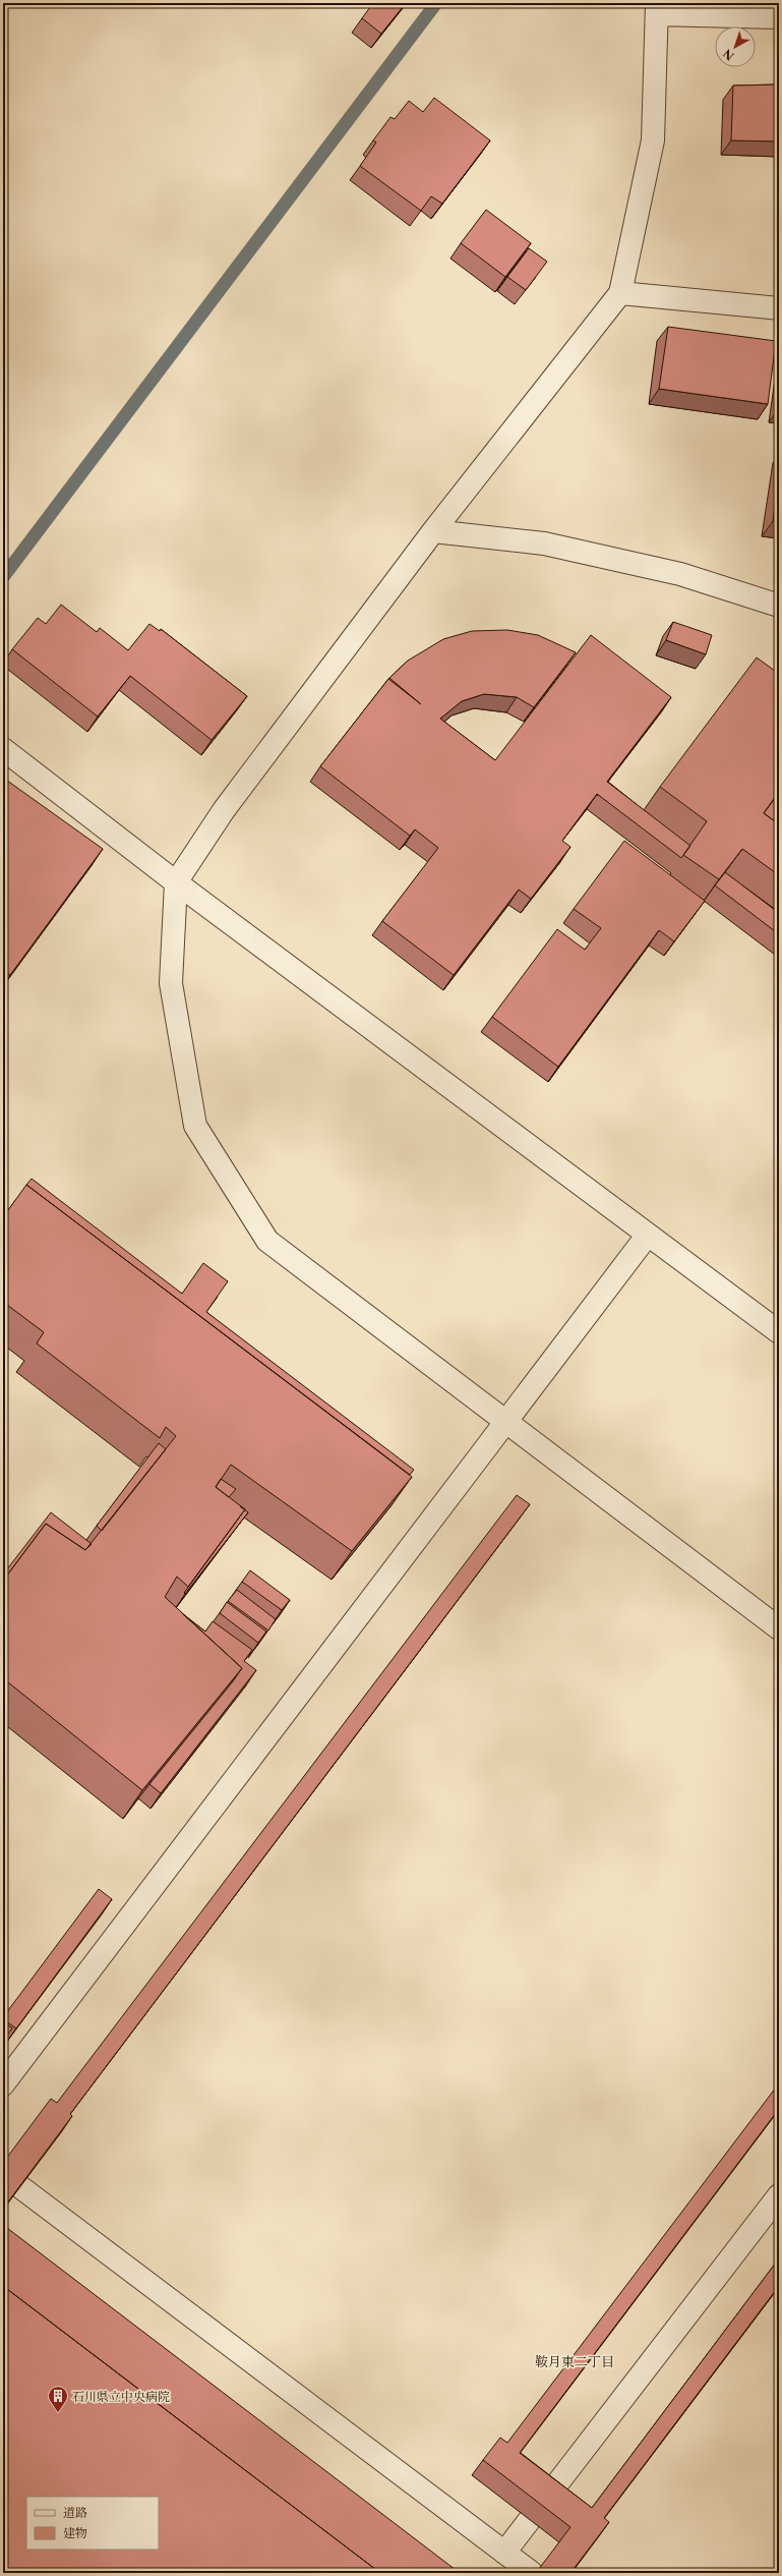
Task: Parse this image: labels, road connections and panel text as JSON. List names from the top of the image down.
{
  "districts": ["鞍月東二丁目"],
  "places": {
    "building": ["石川県立中央病院"]
  },
  "legend": ["道路", "建物"],
  "north": "bottom left"
}
